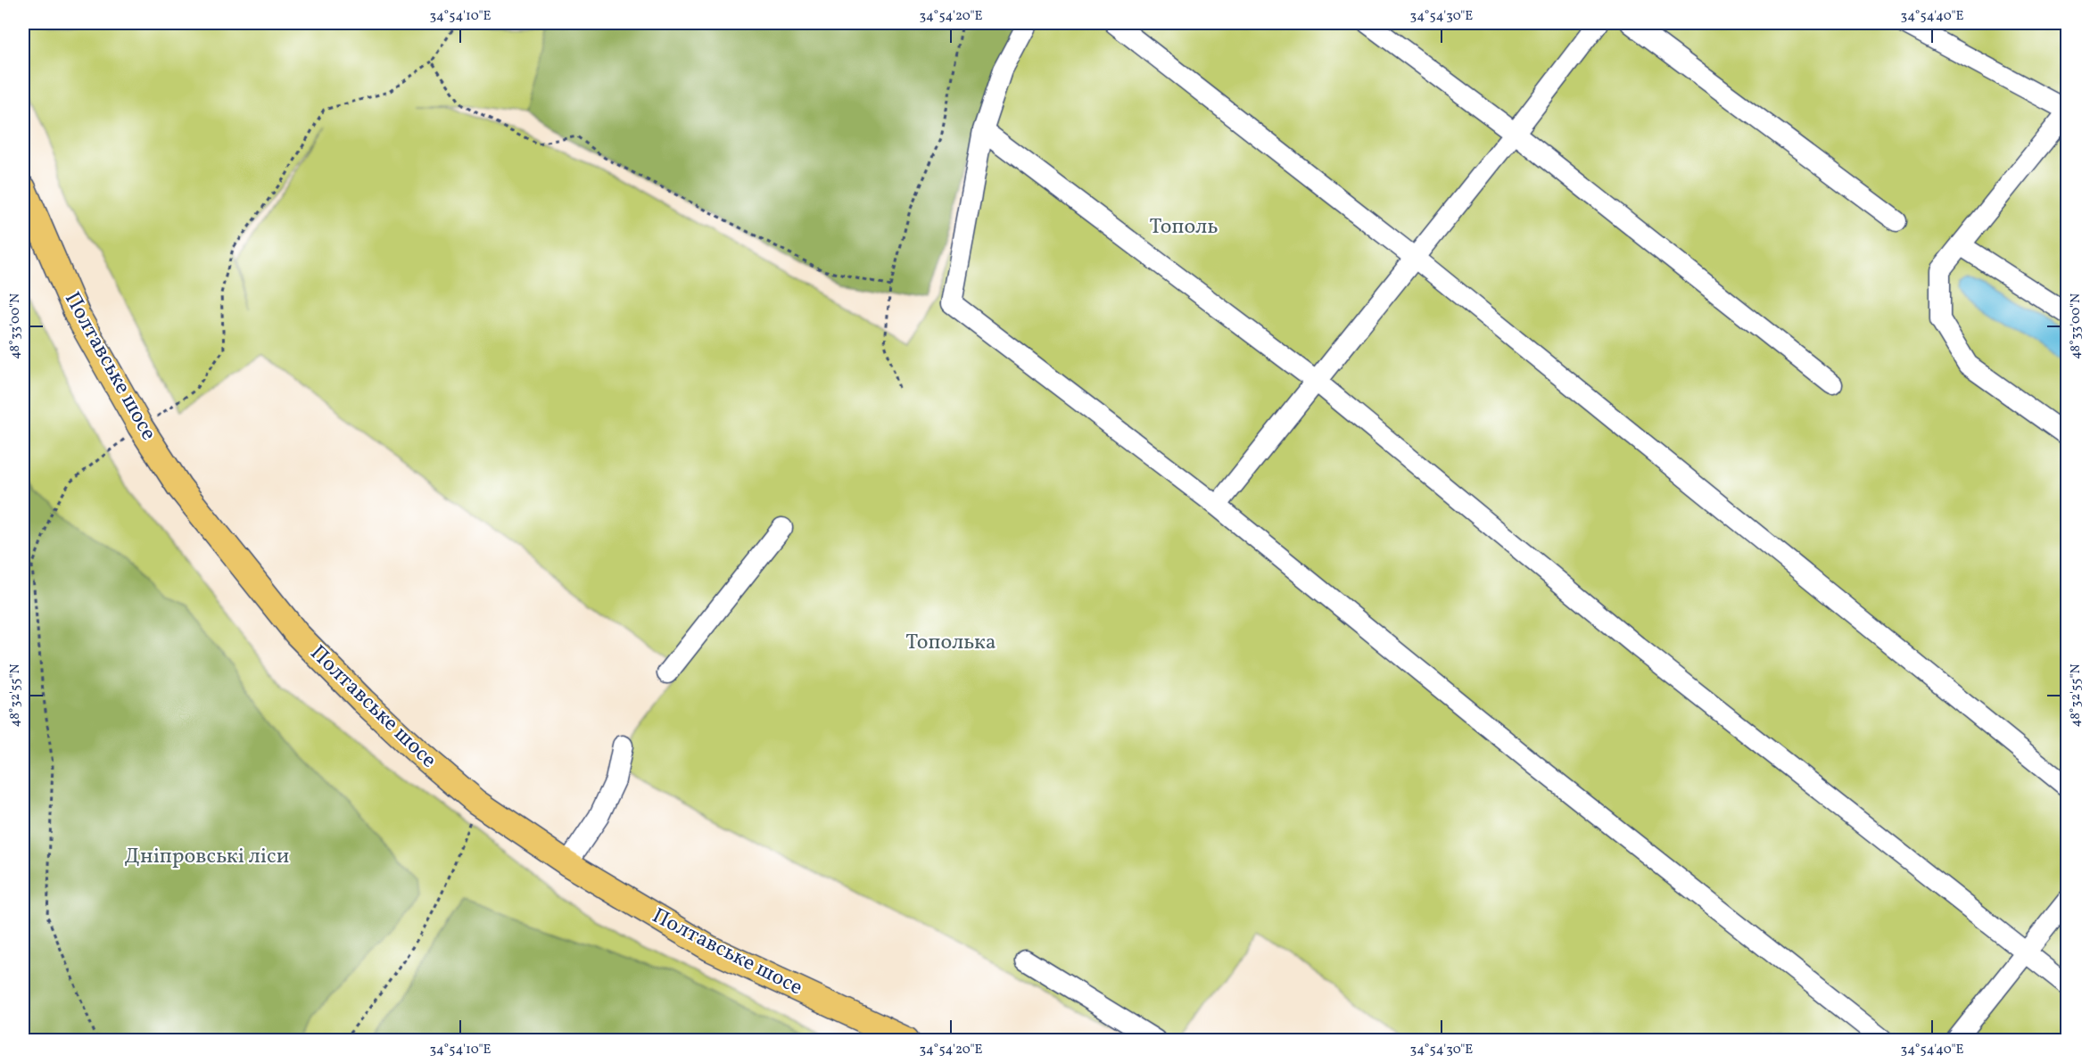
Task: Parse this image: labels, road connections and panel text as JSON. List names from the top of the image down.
{
  "streets": {
    "main road": ["Полтавське шосе"]
  },
  "parks": ["Тополь", "Тополька", "Дніпровські ліси"],
  "coordinates": [
    "34°54'10\"E",
    "34°54'20\"E",
    "34°54'30\"E",
    "34°54'40\"E",
    "48°33'00\"N",
    "48°32'55\"N"
  ]
}
